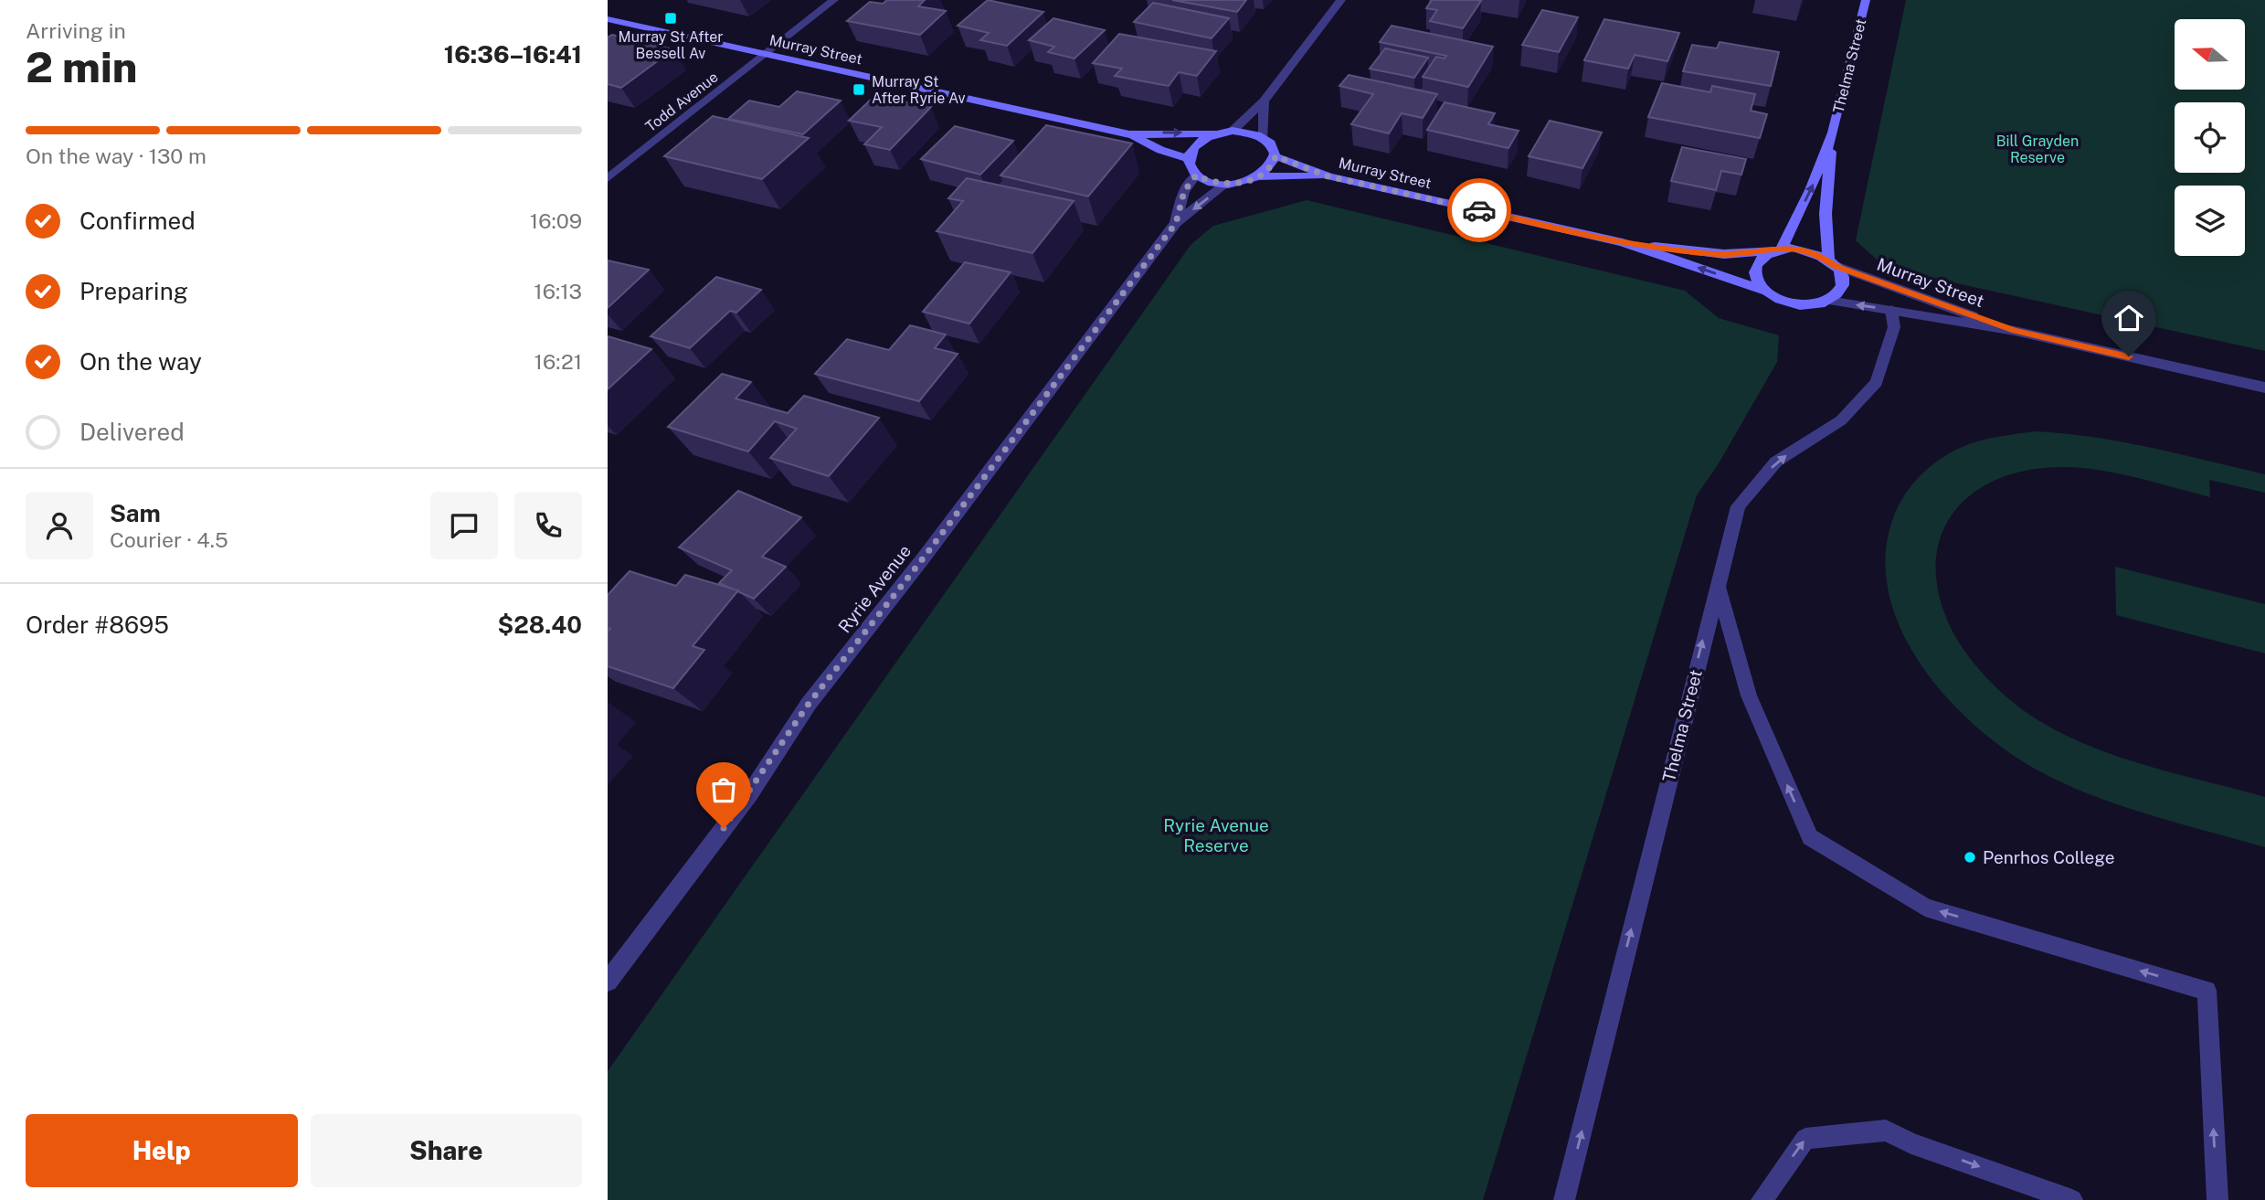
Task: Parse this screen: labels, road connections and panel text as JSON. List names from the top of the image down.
{
  "streets": {
    "main road": ["Murray Street", "Thelma Street"],
    "street": ["Todd Avenue", "Ryrie Avenue"]
  },
  "crossings": [
    ["Murray Street", "Thelma Street"],
    ["Murray Street", "Todd Avenue"],
    ["Murray Street", "Ryrie Avenue"]
  ],
  "one_way": ["Thelma Street"],
  "parks": ["Bill Grayden Reserve", "Ryrie Avenue Reserve"],
  "places": {
    "transit": ["Murray St After Bessell Av", "Murray St After Ryrie Av"],
    "other": ["Penrhos College"]
  },
  "north": "left",
  "page": {
    "heading": ["2 min", "Arriving in", "16:36–16:41"],
    "panel": [
      "Sam",
      "Courier · 4.5",
      "Order #8695",
      "$28.40"
    ],
    "bar": "On the way · 130 m",
    "list": [
      ["Confirmed", "16:09"],
      ["Preparing", "16:13"],
      ["On the way", "16:21"],
      "Delivered"
    ],
    "buttons": ["Help", "Share"]
  }
}
